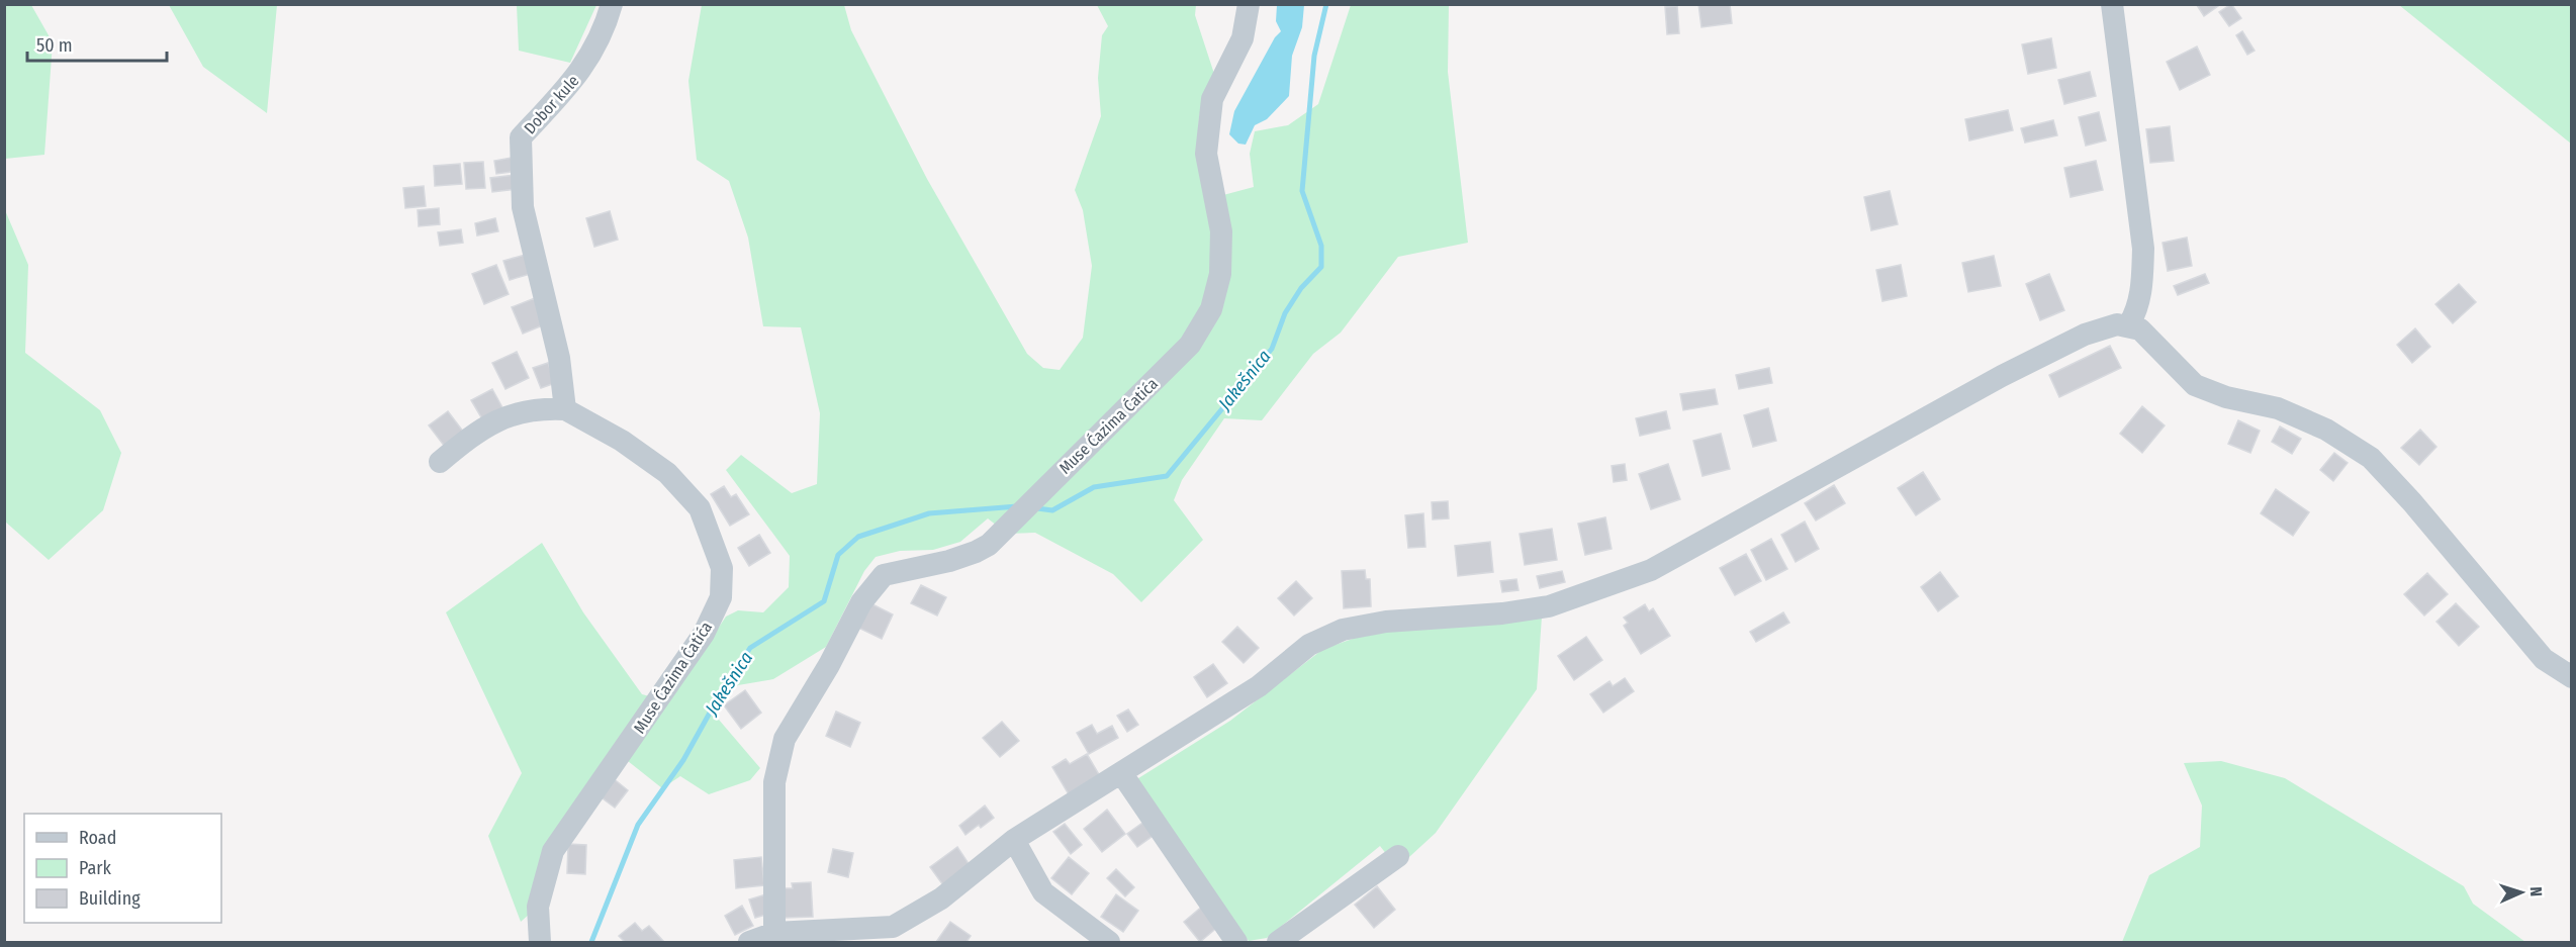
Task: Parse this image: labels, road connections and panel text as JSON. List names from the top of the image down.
{
  "streets": {
    "street": ["Dobor kule", "Muse Ćazima Ćatića"]
  },
  "crossings": [
    ["Dobor kule", "Muse Ćazima Ćatića"]
  ],
  "water": ["Jakešnica"],
  "legend": ["Road", "Park", "Building"],
  "scale_bar": "50 m",
  "north": "right"
}
